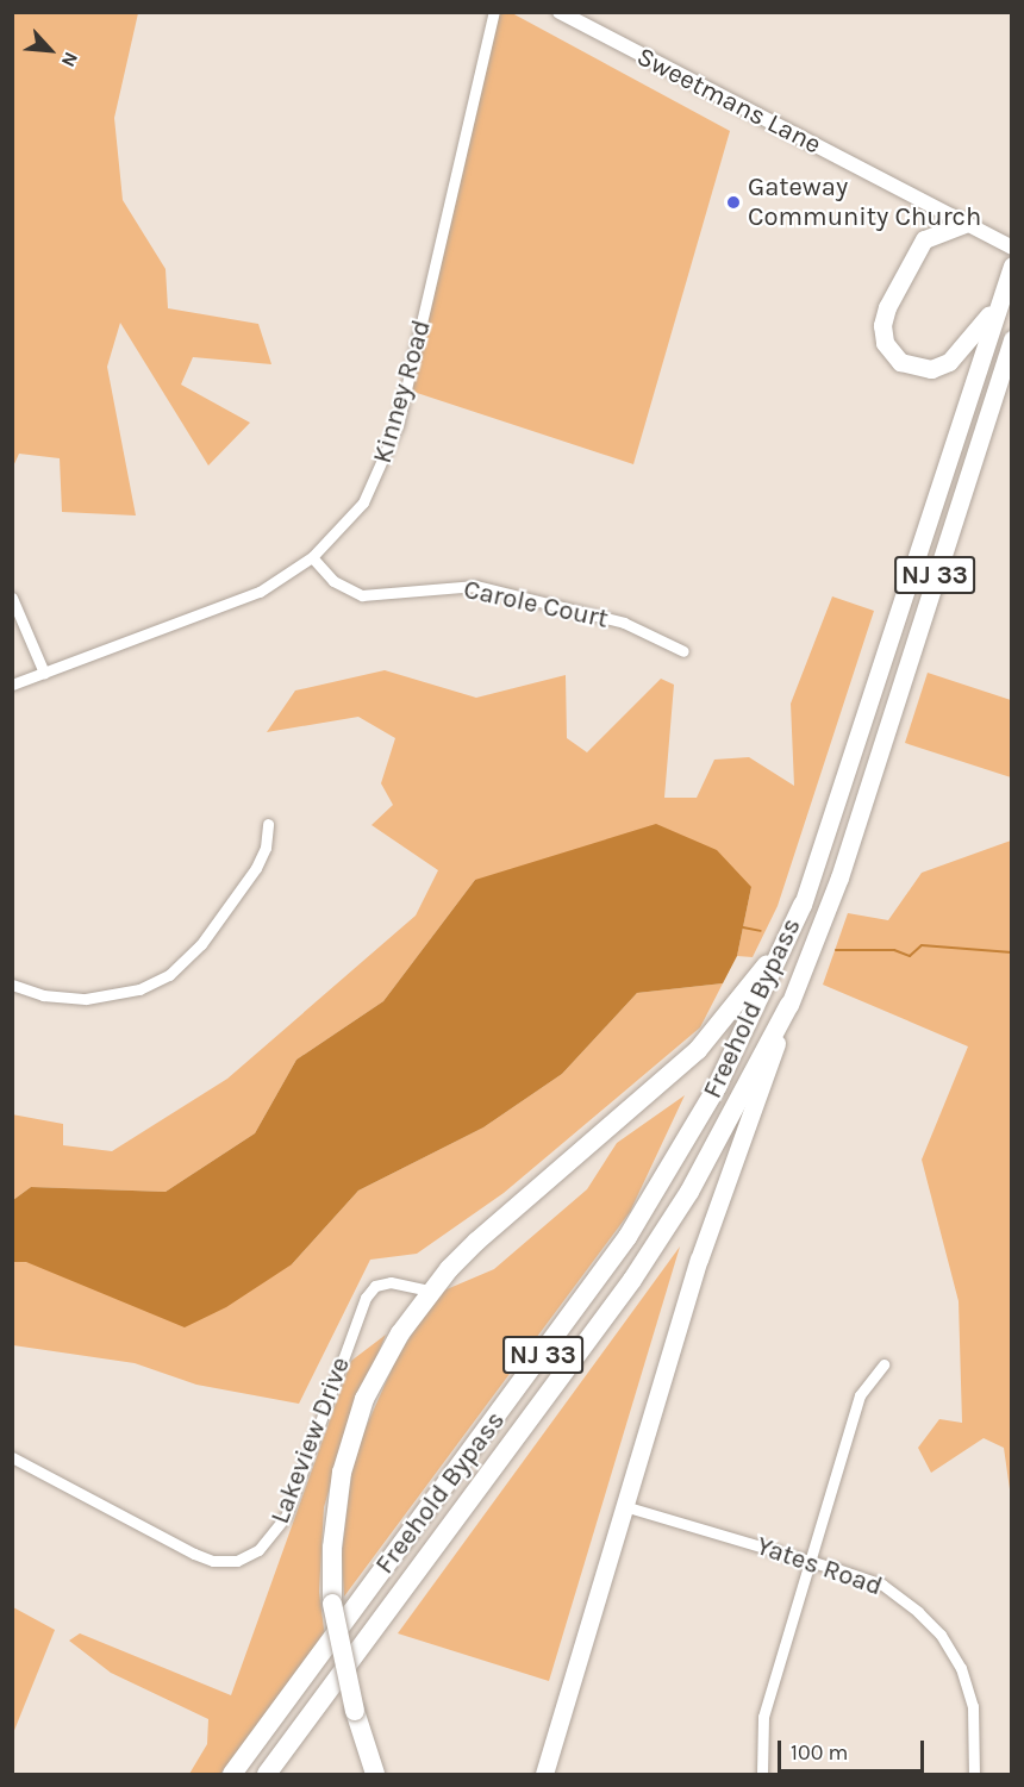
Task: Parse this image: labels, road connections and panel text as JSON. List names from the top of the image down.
{
  "streets": {
    "highway": ["NJ 33", "Freehold Bypass"],
    "street": [
      "Sweetmans Lane",
      "Kinney Road",
      "Carole Court",
      "Lakeview Drive",
      "Yates Road"
    ]
  },
  "crossings": [
    ["Kinney Road", "Carole Court"],
    ["NJ 33", "Freehold Bypass"]
  ],
  "places": ["Gateway Community Church"],
  "scale_bar": "100 m",
  "north": "bottom right"
}
